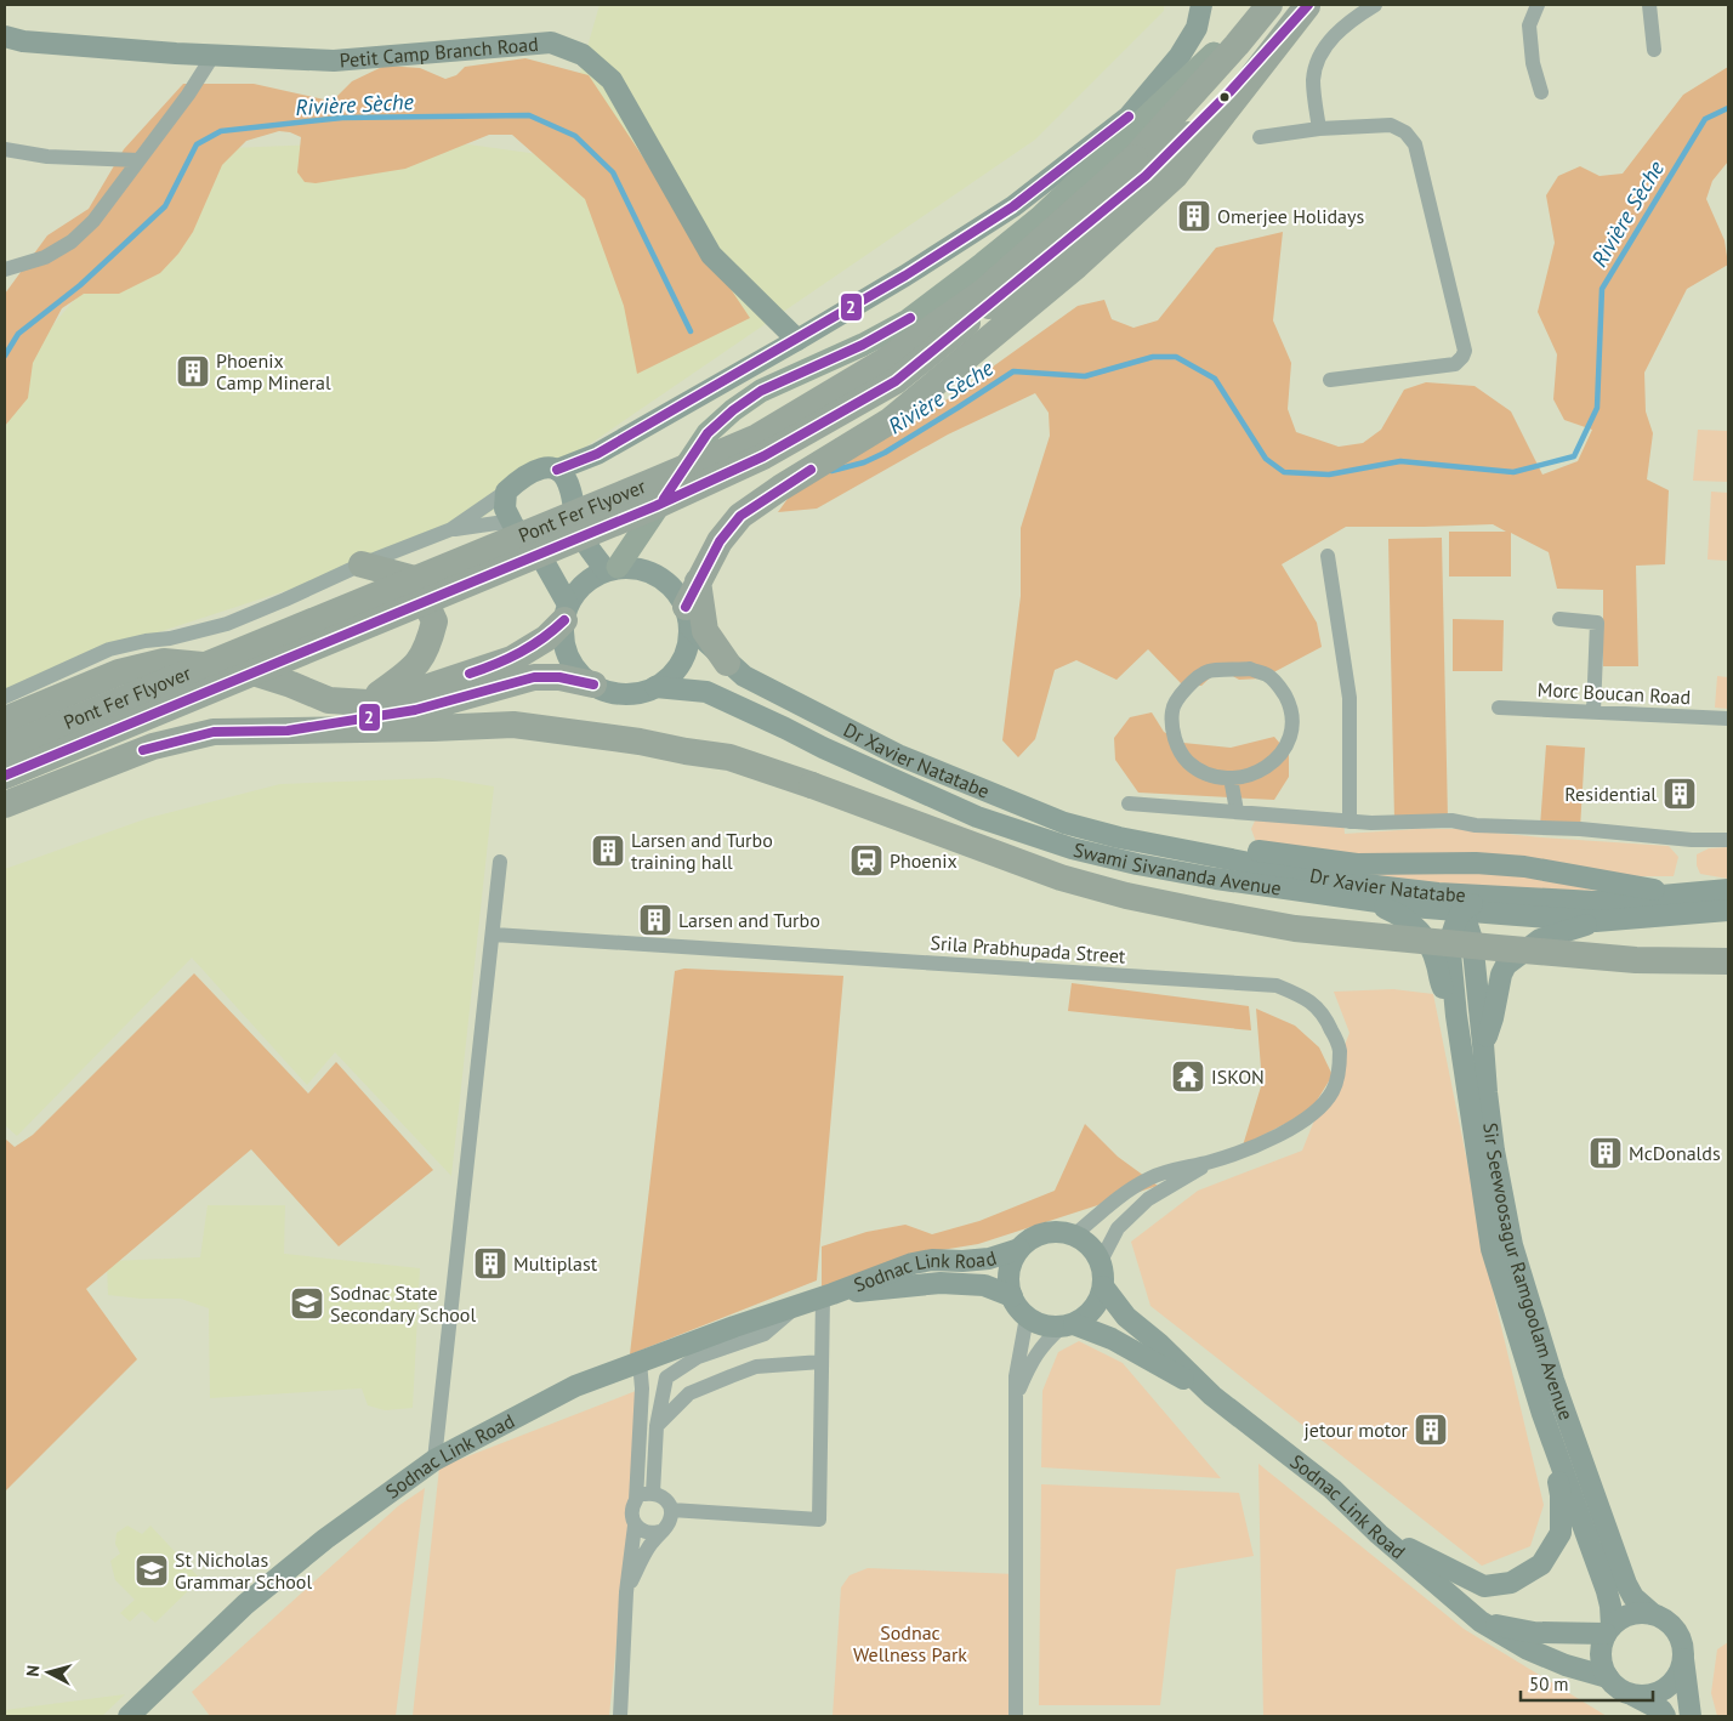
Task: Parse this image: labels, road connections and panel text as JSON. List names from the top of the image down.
{
  "streets": {
    "highway": ["Pont Fer Flyover"],
    "main road": [
      "Petit Camp Branch Road",
      "Dr Xavier Natatabe",
      "Swami Sivananda Avenue",
      "Sodnac Link Road",
      "Sir Seewoosagur Ramgoolam Avenue"
    ],
    "street": ["Morc Boucan Road", "Srila Prabhupada Street"]
  },
  "crossings": [
    ["Dr Xavier Natatabe", "Swami Sivananda Avenue"],
    ["Swami Sivananda Avenue", "Sir Seewoosagur Ramgoolam Avenue"],
    ["Sodnac Link Road", "Sir Seewoosagur Ramgoolam Avenue"]
  ],
  "water": ["Rivière Sèche"],
  "parks": ["Sodnac Wellness Park"],
  "places": {
    "building": [
      "Omerjee Holidays",
      "Phoenix Camp Mineral",
      "Residential",
      "Larsen and Turbo training hall",
      "Larsen and Turbo",
      "McDonalds",
      "Multiplast",
      "jetour motor"
    ],
    "station": ["Phoenix"],
    "temple": ["ISKON"],
    "school or university": ["Sodnac State Secondary School", "St Nicholas Grammar School"]
  },
  "lines": ["transit line 2"],
  "scale_bar": "50 m",
  "north": "left"
}
